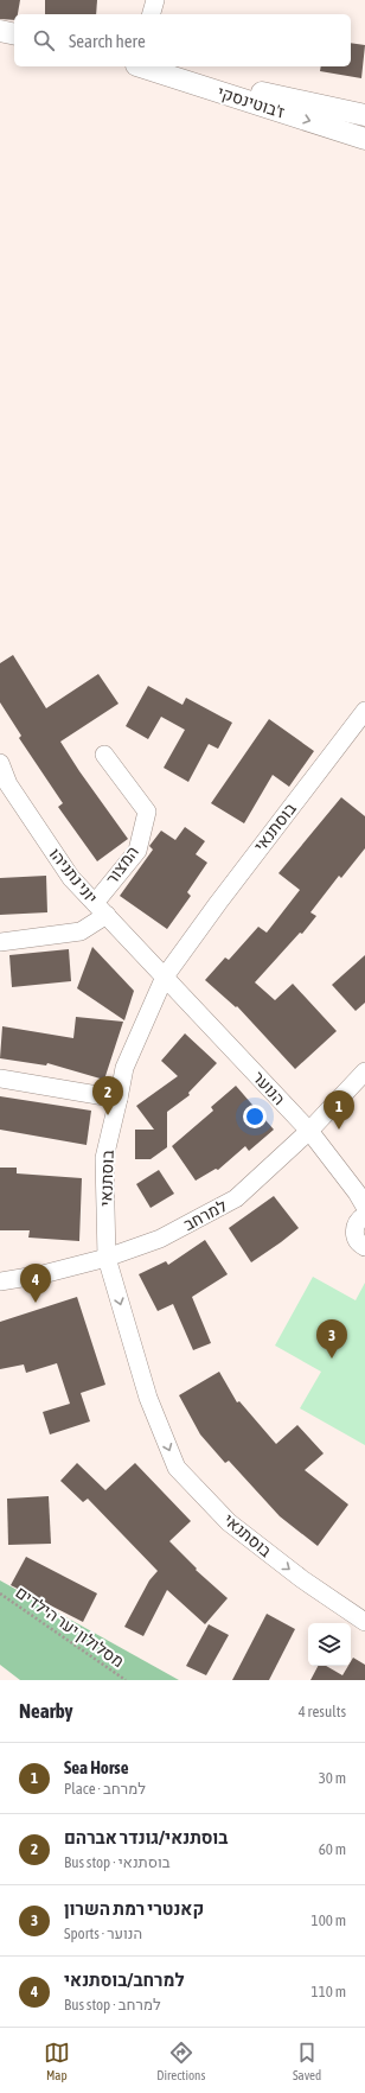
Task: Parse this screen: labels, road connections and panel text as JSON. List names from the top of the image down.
{
  "streets": {
    "street": [
      "ז'בוטינסקי",
      "בוסתנאי",
      "המצור",
      "יוני נתניהו",
      "הנוער",
      "למרחב"
    ],
    "path": ["מסלולון יער הילדים"]
  },
  "crossings": [
    ["בוסתנאי", "יוני נתניהו"],
    ["בוסתנאי", "הנוער"],
    ["בוסתנאי", "למרחב"],
    ["המצור", "יוני נתניהו"],
    ["יוני נתניהו", "הנוער"],
    ["הנוער", "למרחב"]
  ],
  "one_way": ["בוסתנאי"],
  "page": {
    "search": "Search here",
    "pins": [
      "2",
      "1",
      "4",
      "3"
    ],
    "heading": ["Nearby", "4 results"],
    "list": [
      {
        "mark": "1",
        "name": "Sea Horse",
        "note": "Place · למרחב",
        "value": "30 m"
      },
      {
        "mark": "2",
        "name": "בוסתנאי/גונדר אברהם",
        "note": "Bus stop · בוסתנאי",
        "value": "60 m"
      },
      {
        "mark": "3",
        "name": "קאנטרי רמת השרון",
        "note": "Sports · הנוער",
        "value": "100 m"
      },
      {
        "mark": "4",
        "name": "למרחב/בוסתנאי",
        "note": "Bus stop · למרחב",
        "value": "110 m"
      }
    ],
    "nav": ["Map", "Directions", "Saved"]
  }
}
